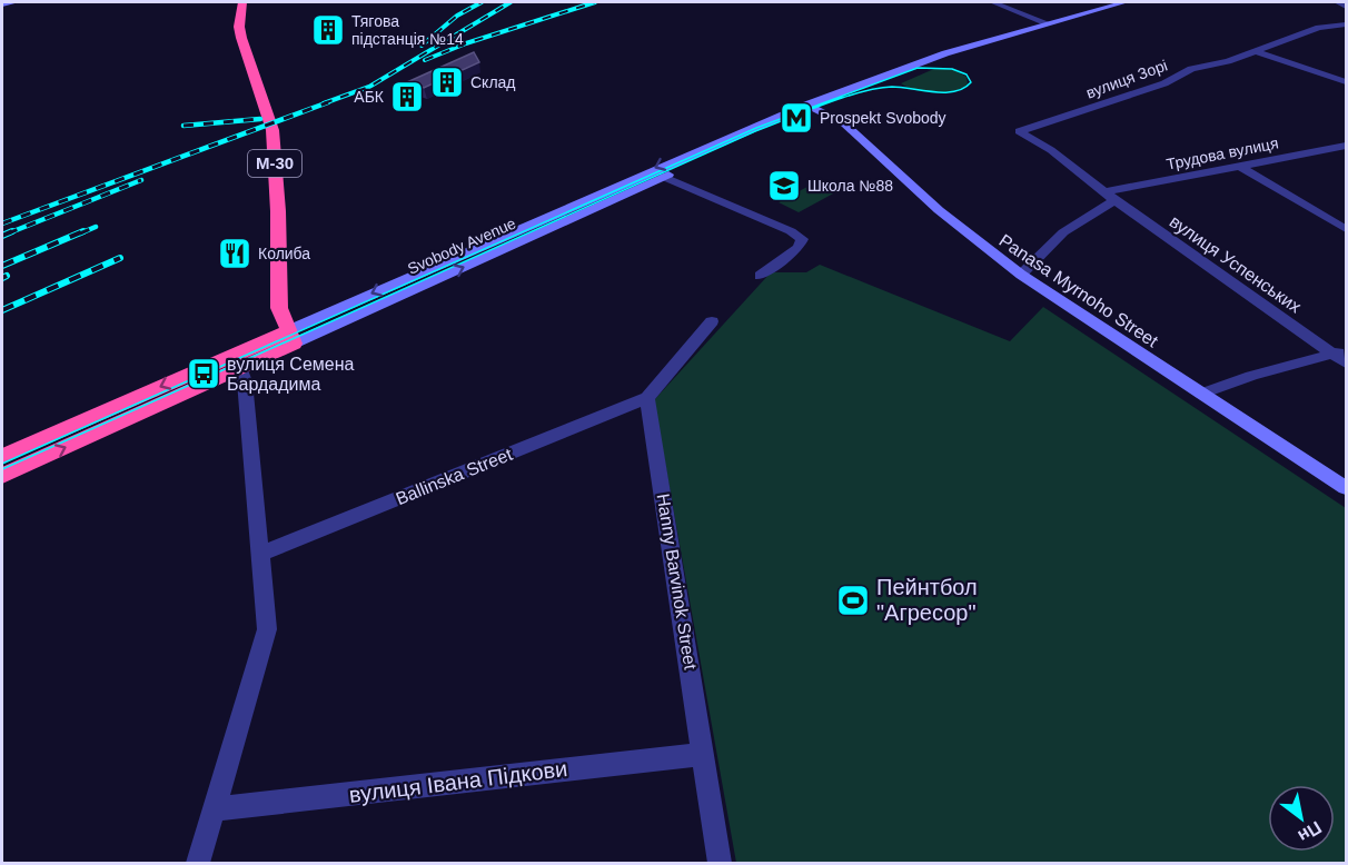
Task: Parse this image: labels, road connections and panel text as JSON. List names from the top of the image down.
{
  "streets": {
    "highway": ["М-30", "Svobody Avenue"],
    "main road": ["Panasa Myrnoho Street"],
    "street": [
      "вулиця Зорі",
      "Трудова вулиця",
      "вулиця Успенських",
      "Ballinska Street",
      "Hanny Barvinok Street",
      "вулиця Івана Підкови"
    ]
  },
  "crossings": [
    ["вулиця Зорі", "Трудова вулиця"],
    ["вулиця Зорі", "вулиця Успенських"],
    ["Трудова вулиця", "вулиця Успенських"],
    ["Трудова вулиця", "Panasa Myrnoho Street"],
    ["М-30", "Svobody Avenue"],
    ["Svobody Avenue", "Panasa Myrnoho Street"],
    ["Ballinska Street", "Hanny Barvinok Street"],
    ["Hanny Barvinok Street", "вулиця Івана Підкови"]
  ],
  "places": {
    "building": ["Тягова пiдстанцiя №14", "Склад", "АБК"],
    "metro station": ["Prospekt Svobody"],
    "school or university": ["Школа №88"],
    "restaurant": ["Колиба"],
    "bus stop": ["вулиця Семена Бардадима"],
    "sports": ["Пейнтбол \"Агресор\""]
  },
  "north": "bottom right"
}
